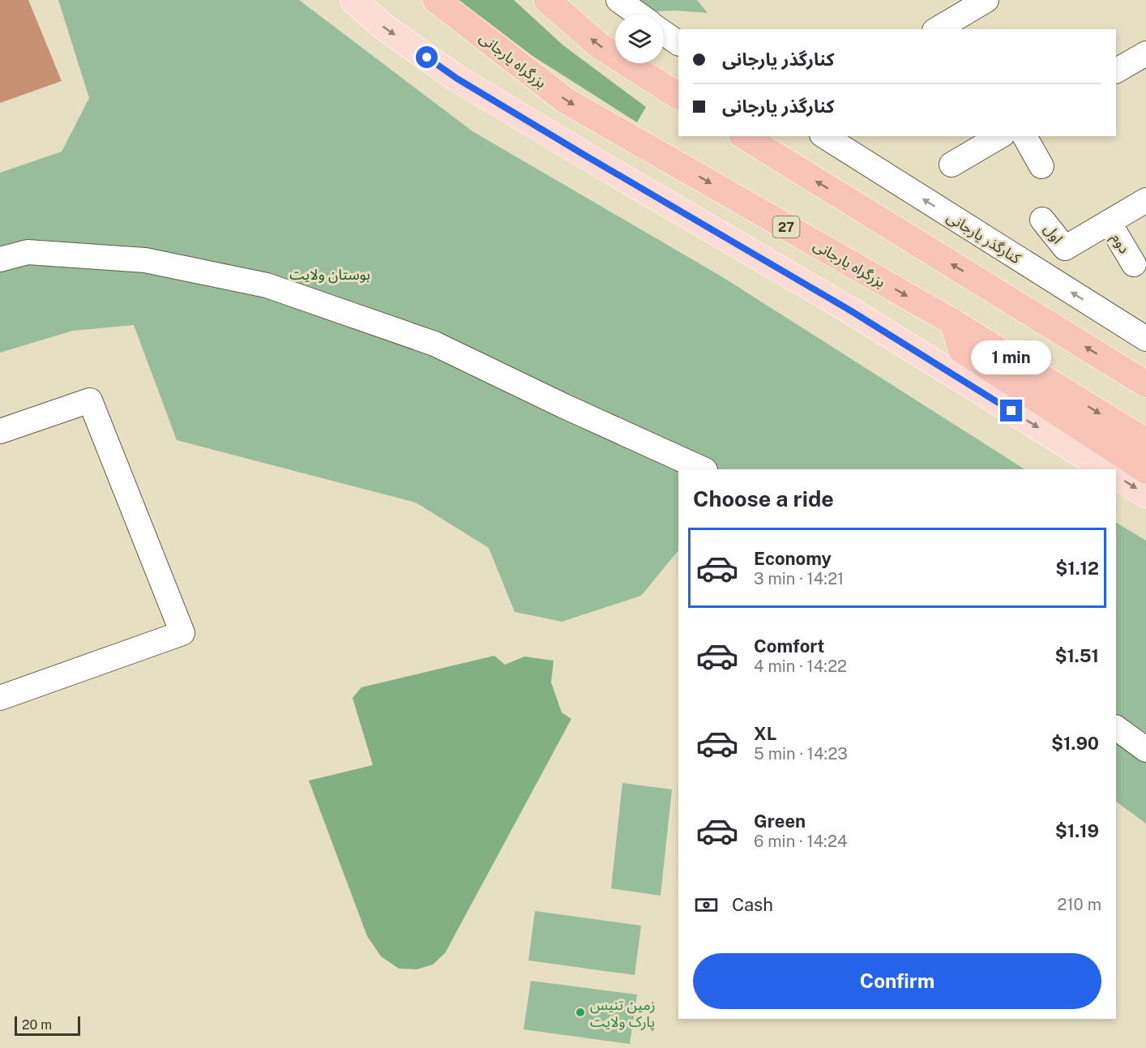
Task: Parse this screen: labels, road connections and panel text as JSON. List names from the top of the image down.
{
  "streets": {
    "highway": ["بزرگراه یارجانی", "27"],
    "street": ["اول", "کنارگذر یارجانی", "دوم"]
  },
  "crossings": [
    ["اول", "دوم"]
  ],
  "one_way": ["کنارگذر یارجانی"],
  "parks": ["بوستان ولایت"],
  "places": ["زمین تنیس پارک ولایت"],
  "scale_bar": "20 m",
  "page": {
    "banner": ["کنارگذر یارجانی", "کنارگذر یارجانی"],
    "bubble": "1 min",
    "heading": "Choose a ride",
    "list": [
      {
        "name": "Economy",
        "note": "3 min · 14:21",
        "value": "$1.12"
      },
      {
        "name": "Comfort",
        "note": "4 min · 14:22",
        "value": "$1.51"
      },
      {
        "name": "XL",
        "note": "5 min · 14:23",
        "value": "$1.90"
      },
      {
        "name": "Green",
        "note": "6 min · 14:24",
        "value": "$1.19"
      }
    ],
    "pay": ["Cash", "210 m"],
    "buttons": "Confirm",
    "scale": "20 m"
  }
}
